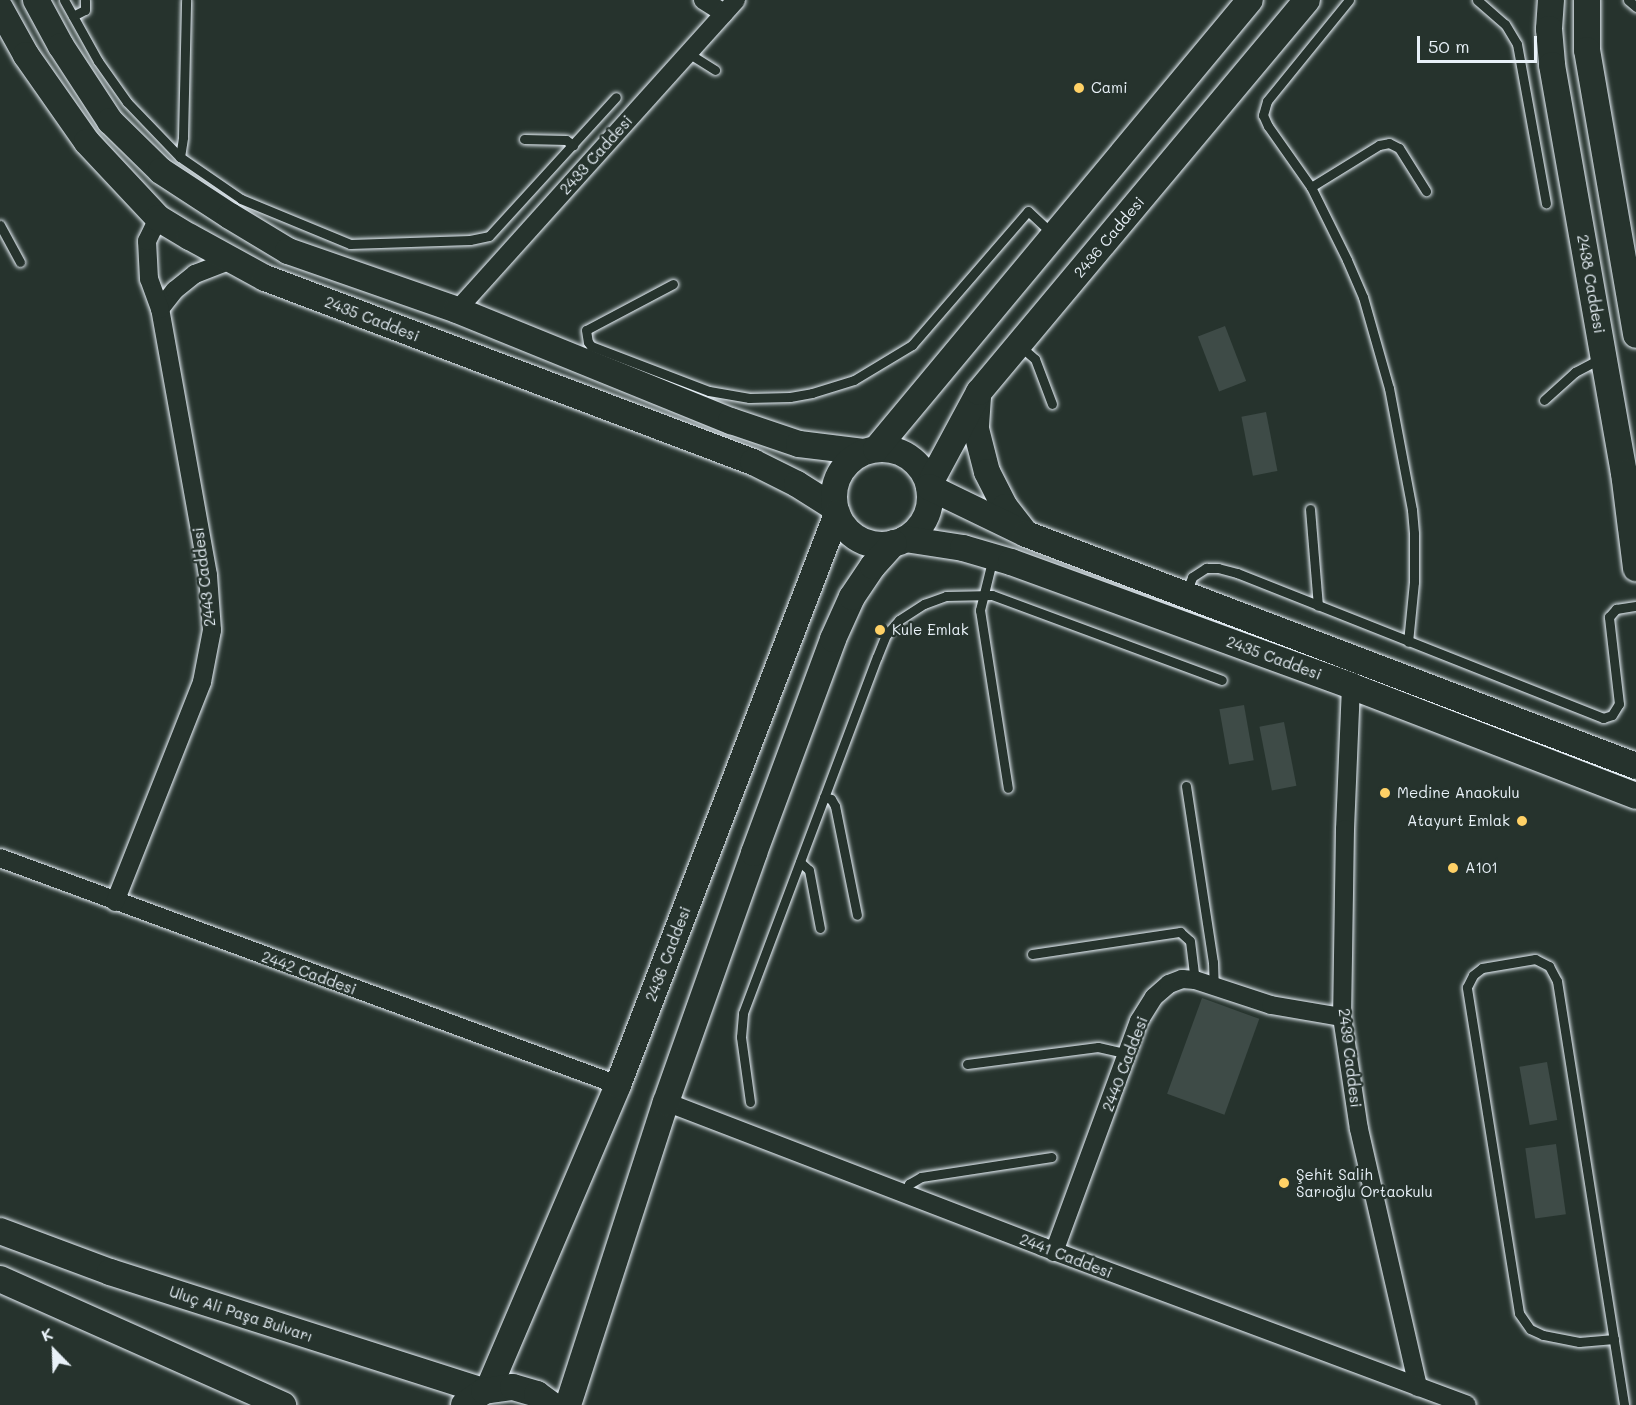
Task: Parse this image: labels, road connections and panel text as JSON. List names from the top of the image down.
{
  "streets": {
    "street": [
      "2433 Caddesi",
      "2436 Caddesi",
      "2438 Caddesi",
      "2435 Caddesi",
      "2443 Caddesi",
      "2442 Caddesi",
      "2439 Caddesi",
      "2440 Caddesi",
      "2441 Caddesi",
      "Uluç Ali Paşa Bulvarı"
    ]
  },
  "crossings": [
    ["2436 Caddesi", "2435 Caddesi"],
    ["2436 Caddesi", "2442 Caddesi"],
    ["2436 Caddesi", "Uluç Ali Paşa Bulvarı"],
    ["2435 Caddesi", "2443 Caddesi"],
    ["2435 Caddesi", "2439 Caddesi"],
    ["2443 Caddesi", "2442 Caddesi"],
    ["2439 Caddesi", "2440 Caddesi"],
    ["2439 Caddesi", "2441 Caddesi"],
    ["2440 Caddesi", "2441 Caddesi"]
  ],
  "places": [
    "Cami",
    "Kule Emlak",
    "Medine Anaokulu",
    "Atayurt Emlak",
    "A101",
    "Şehit Salih Sarıoğlu Ortaokulu"
  ],
  "scale_bar": "50 m",
  "north": "top left"
}
